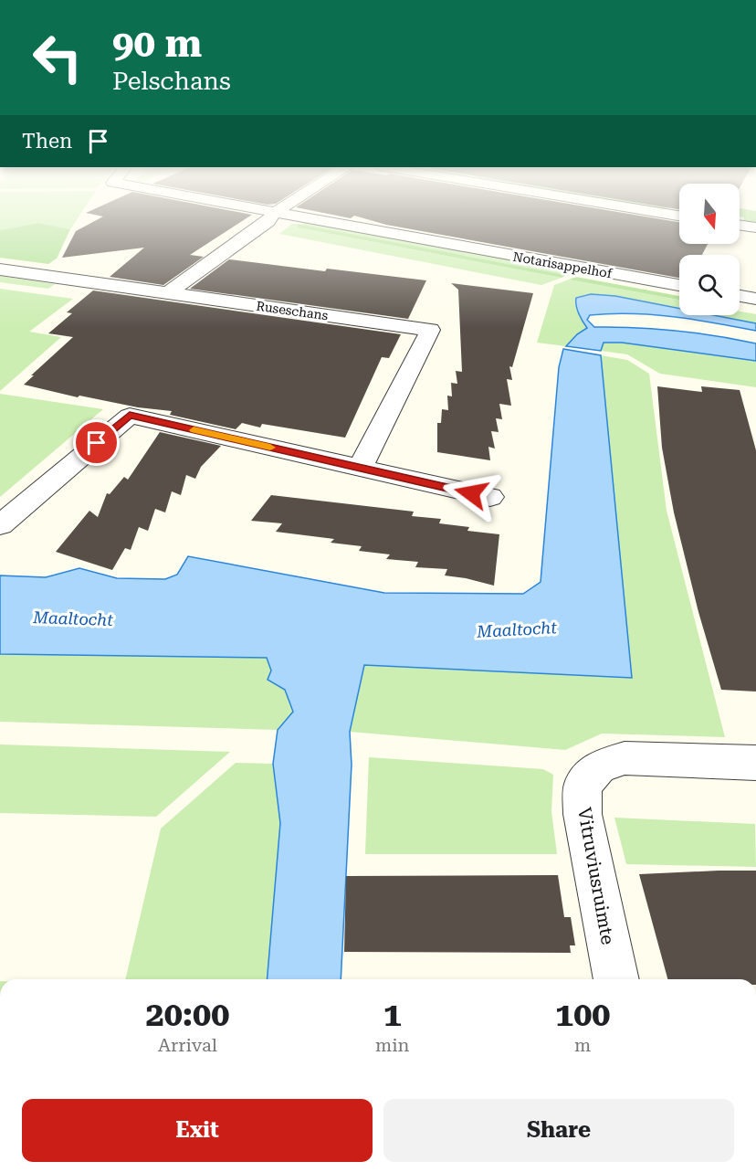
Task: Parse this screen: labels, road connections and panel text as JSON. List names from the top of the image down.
{
  "streets": {
    "street": ["Notarisappelhof", "Ruseschans", "Vitruviusruimte"]
  },
  "water": ["Maaltocht"],
  "north": "bottom",
  "page": {
    "turn": ["90 m", "Pelschans"],
    "then": "Then",
    "eta": [
      "20:00",
      "Arrival",
      "1",
      "min",
      "100",
      "m"
    ],
    "buttons": ["Exit", "Share"]
  }
}
